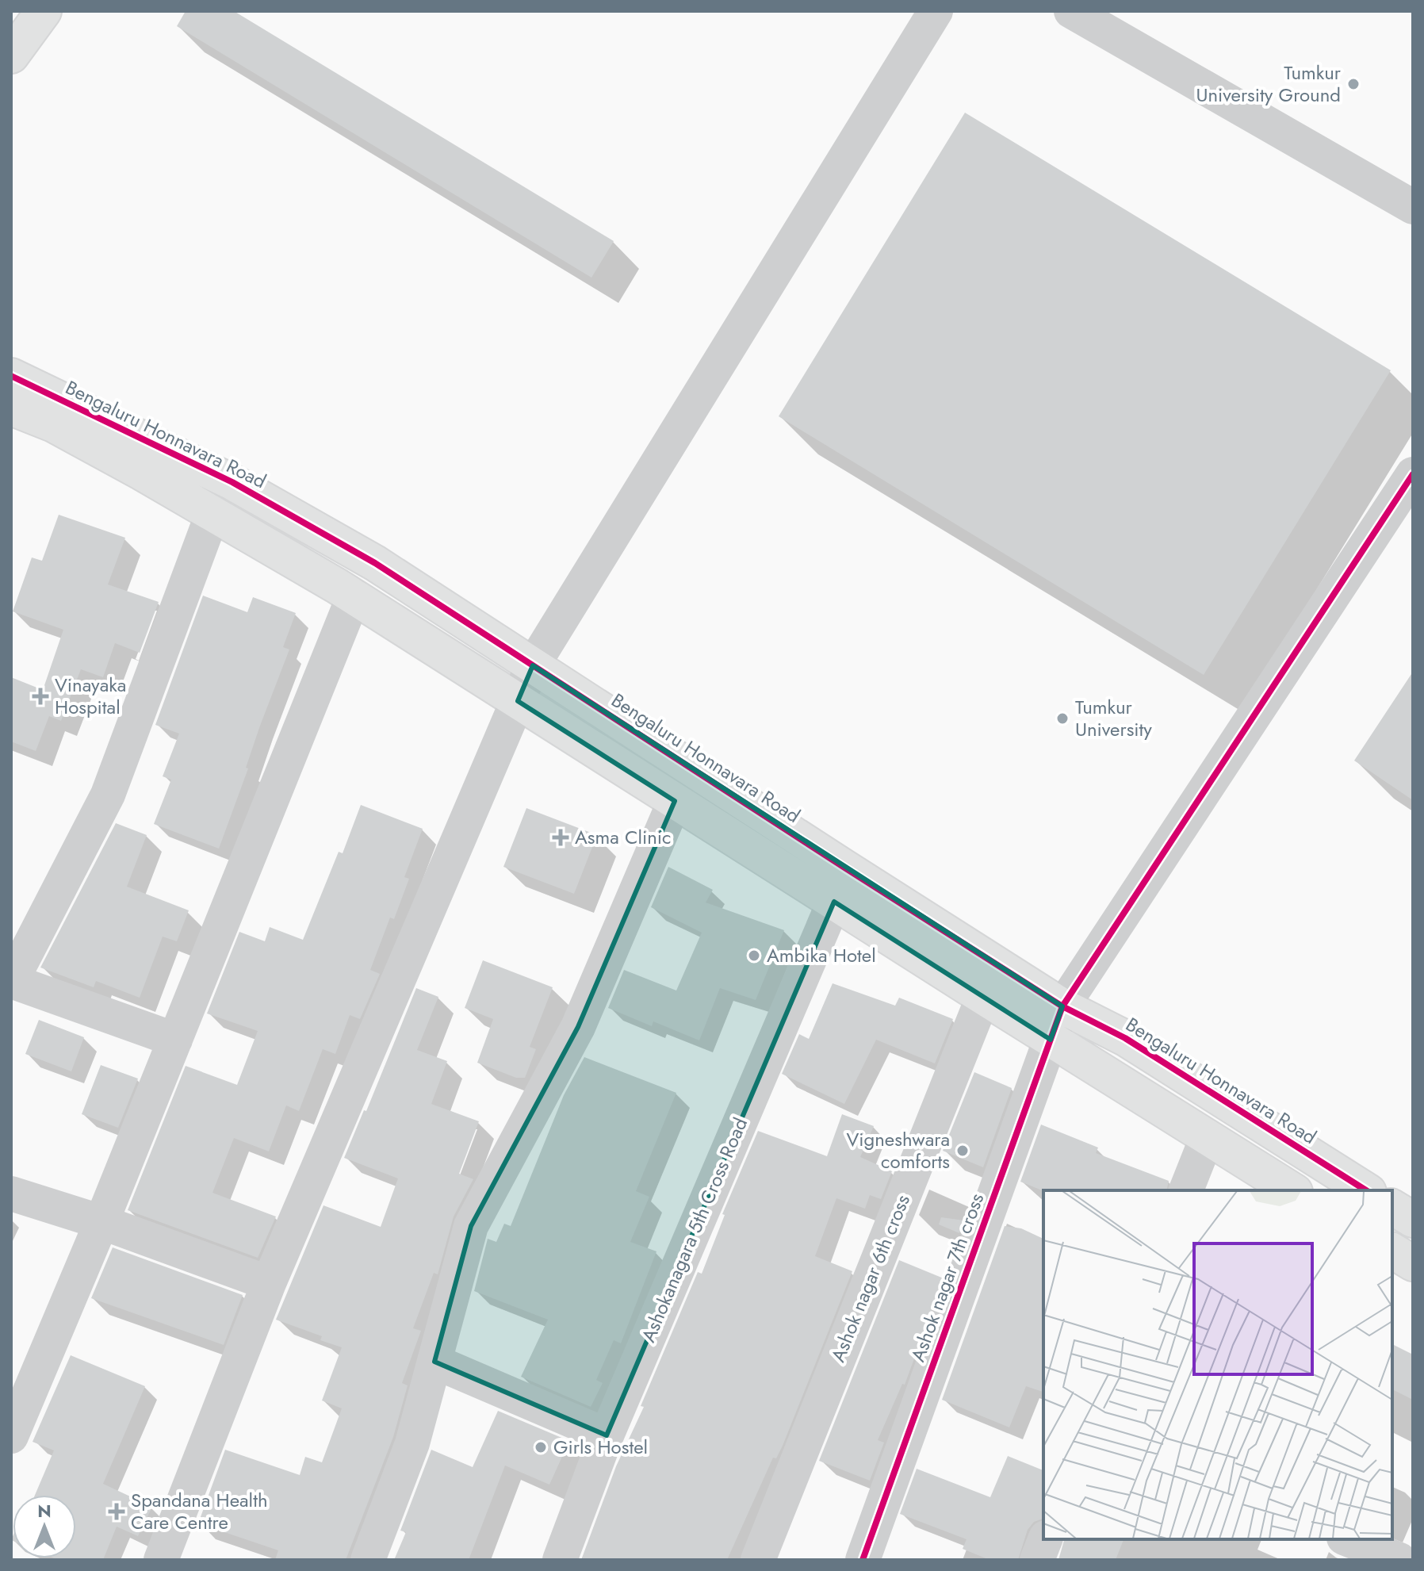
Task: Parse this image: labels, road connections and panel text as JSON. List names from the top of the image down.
{
  "streets": {
    "main road": ["Bengaluru Honnavara Road"],
    "street": ["Ashokanagara 5th Cross Road", "Ashok nagar 7th cross", "Ashok nagar 6th cross"]
  },
  "crossings": [
    ["Bengaluru Honnavara Road", "Ashok nagar 7th cross"]
  ],
  "places": {
    "other": [
      "Tumkur University Ground",
      "Tumkur University",
      "Ambika Hotel",
      "Vigneshwara comforts",
      "Girls Hostel"
    ],
    "health": ["Vinayaka Hospital", "Asma Clinic", "Spandana Health Care Centre"]
  },
  "north": "top"
}
